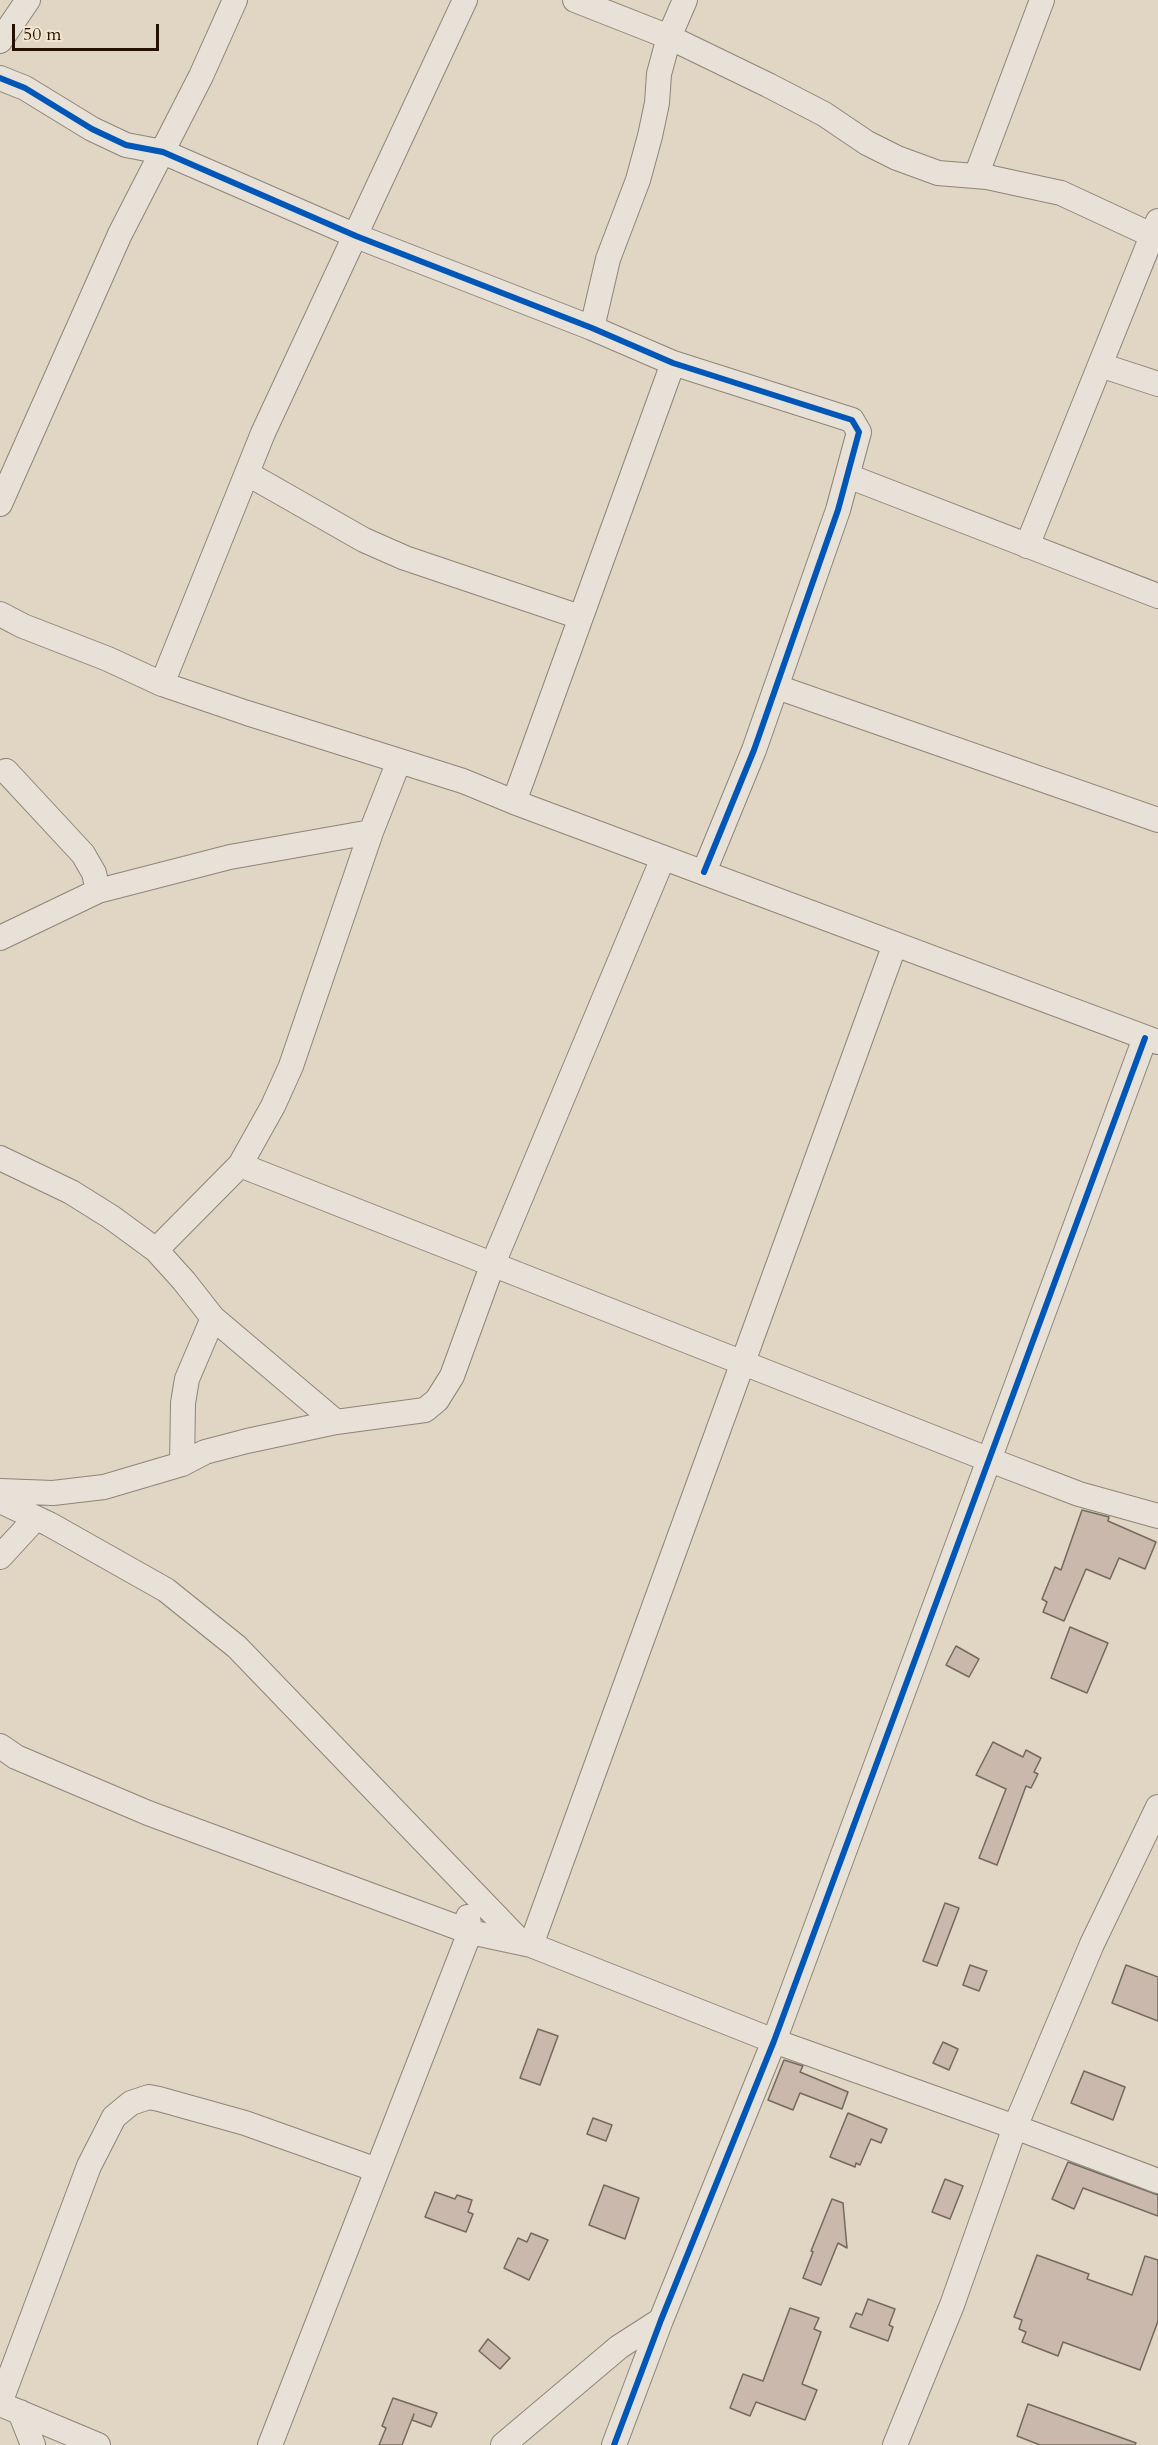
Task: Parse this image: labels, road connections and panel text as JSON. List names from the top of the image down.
{
  "scale_bar": "50 m"
}
